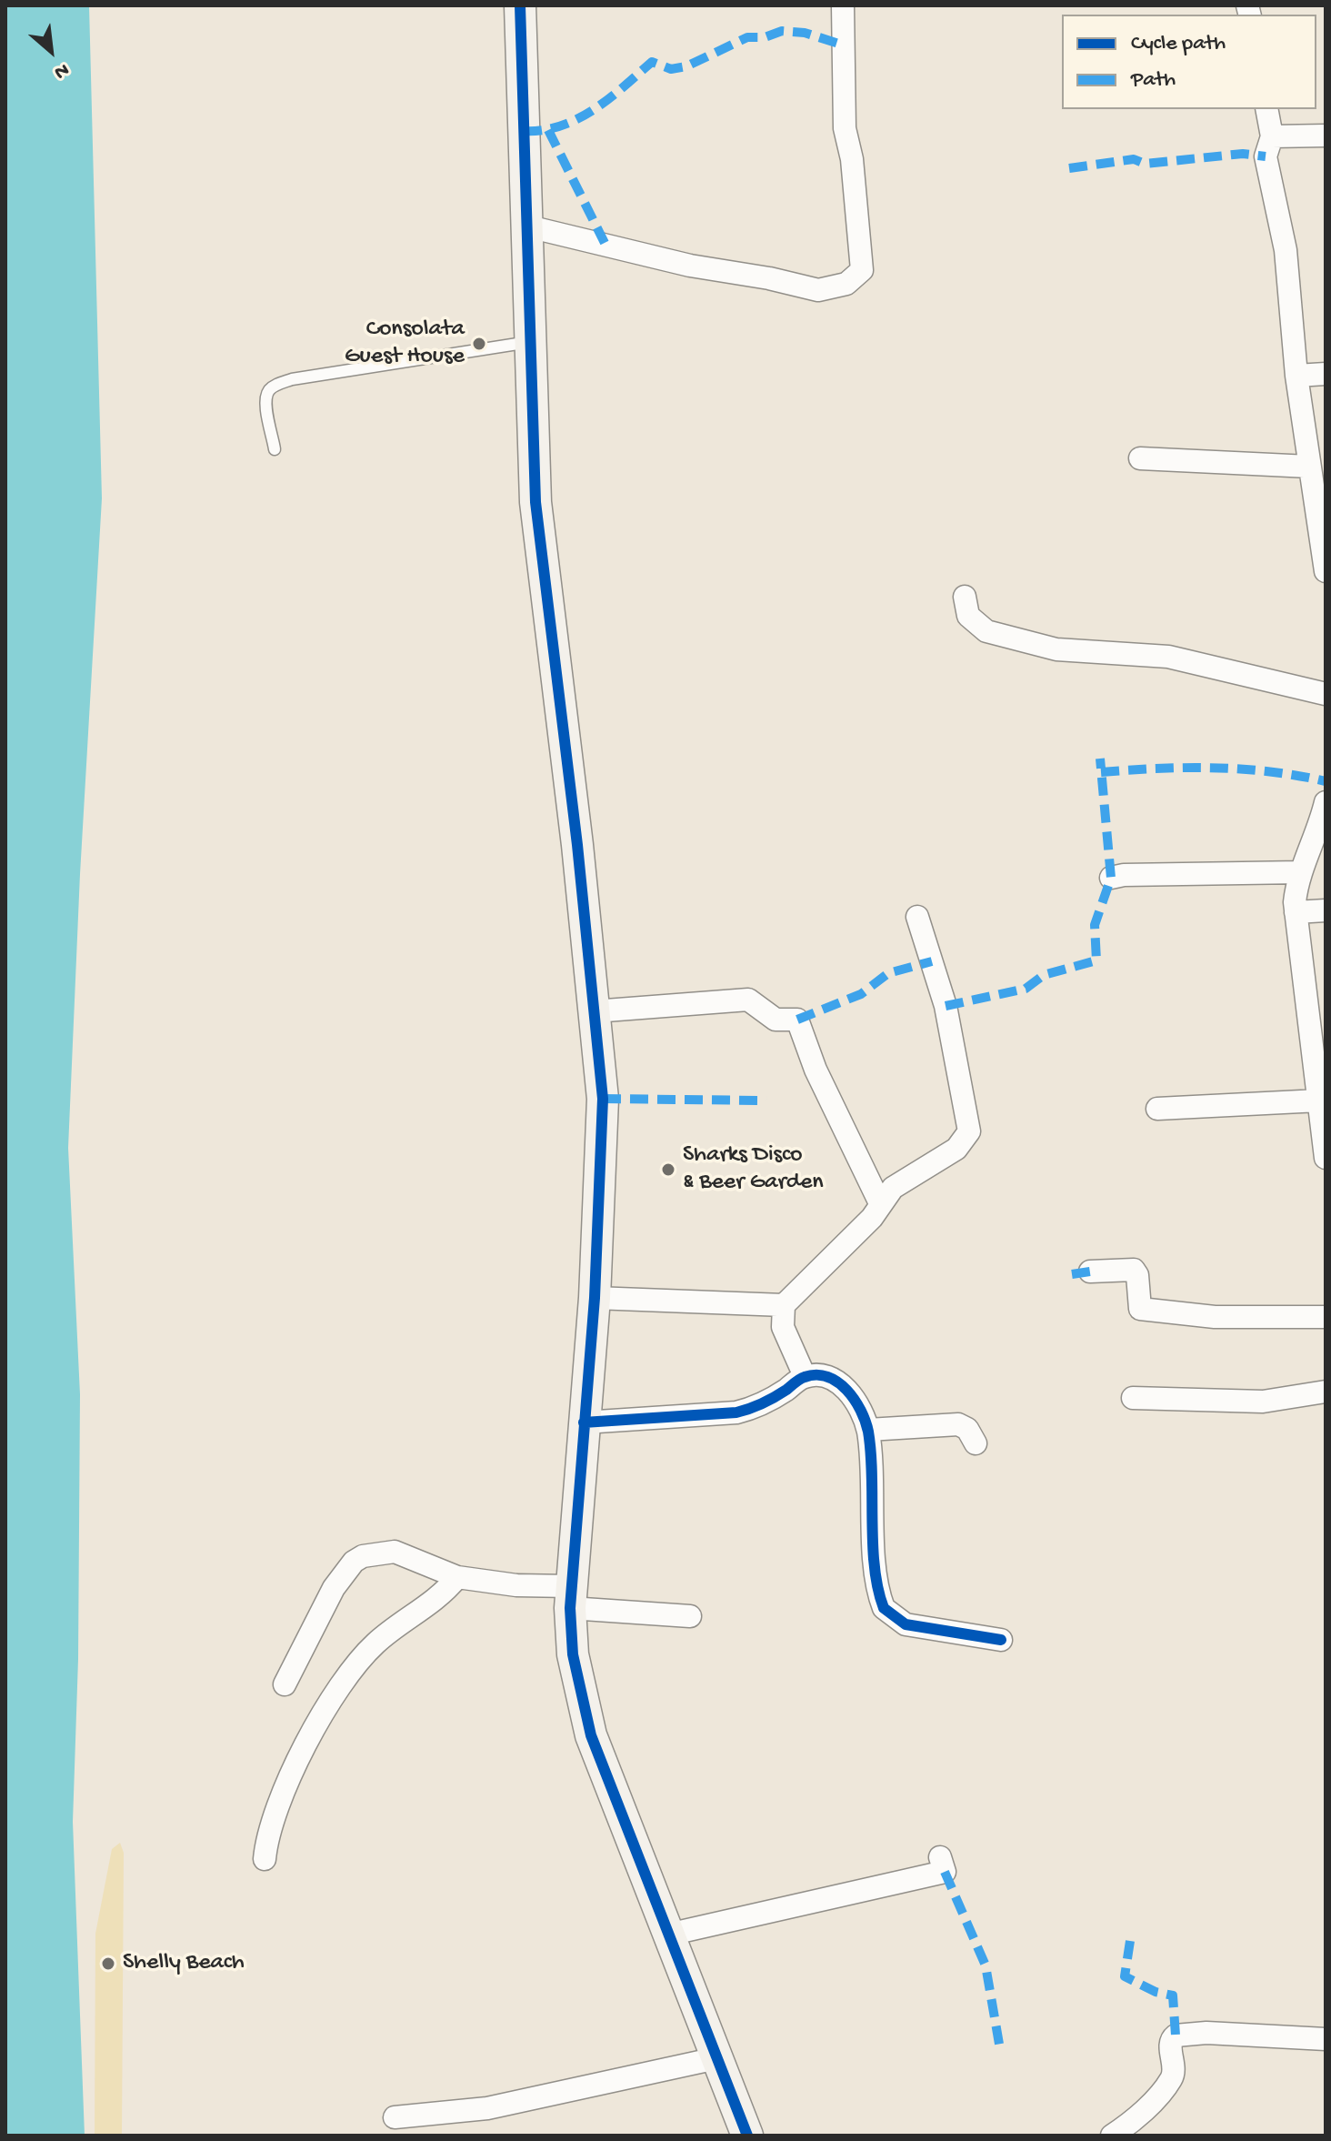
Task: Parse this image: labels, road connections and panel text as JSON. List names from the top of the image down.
{
  "places": ["Consolata Guest House", "Sharks Disco & Beer Garden", "Shelly Beach"],
  "legend": ["Cycle path", "Path"],
  "north": "bottom right"
}
